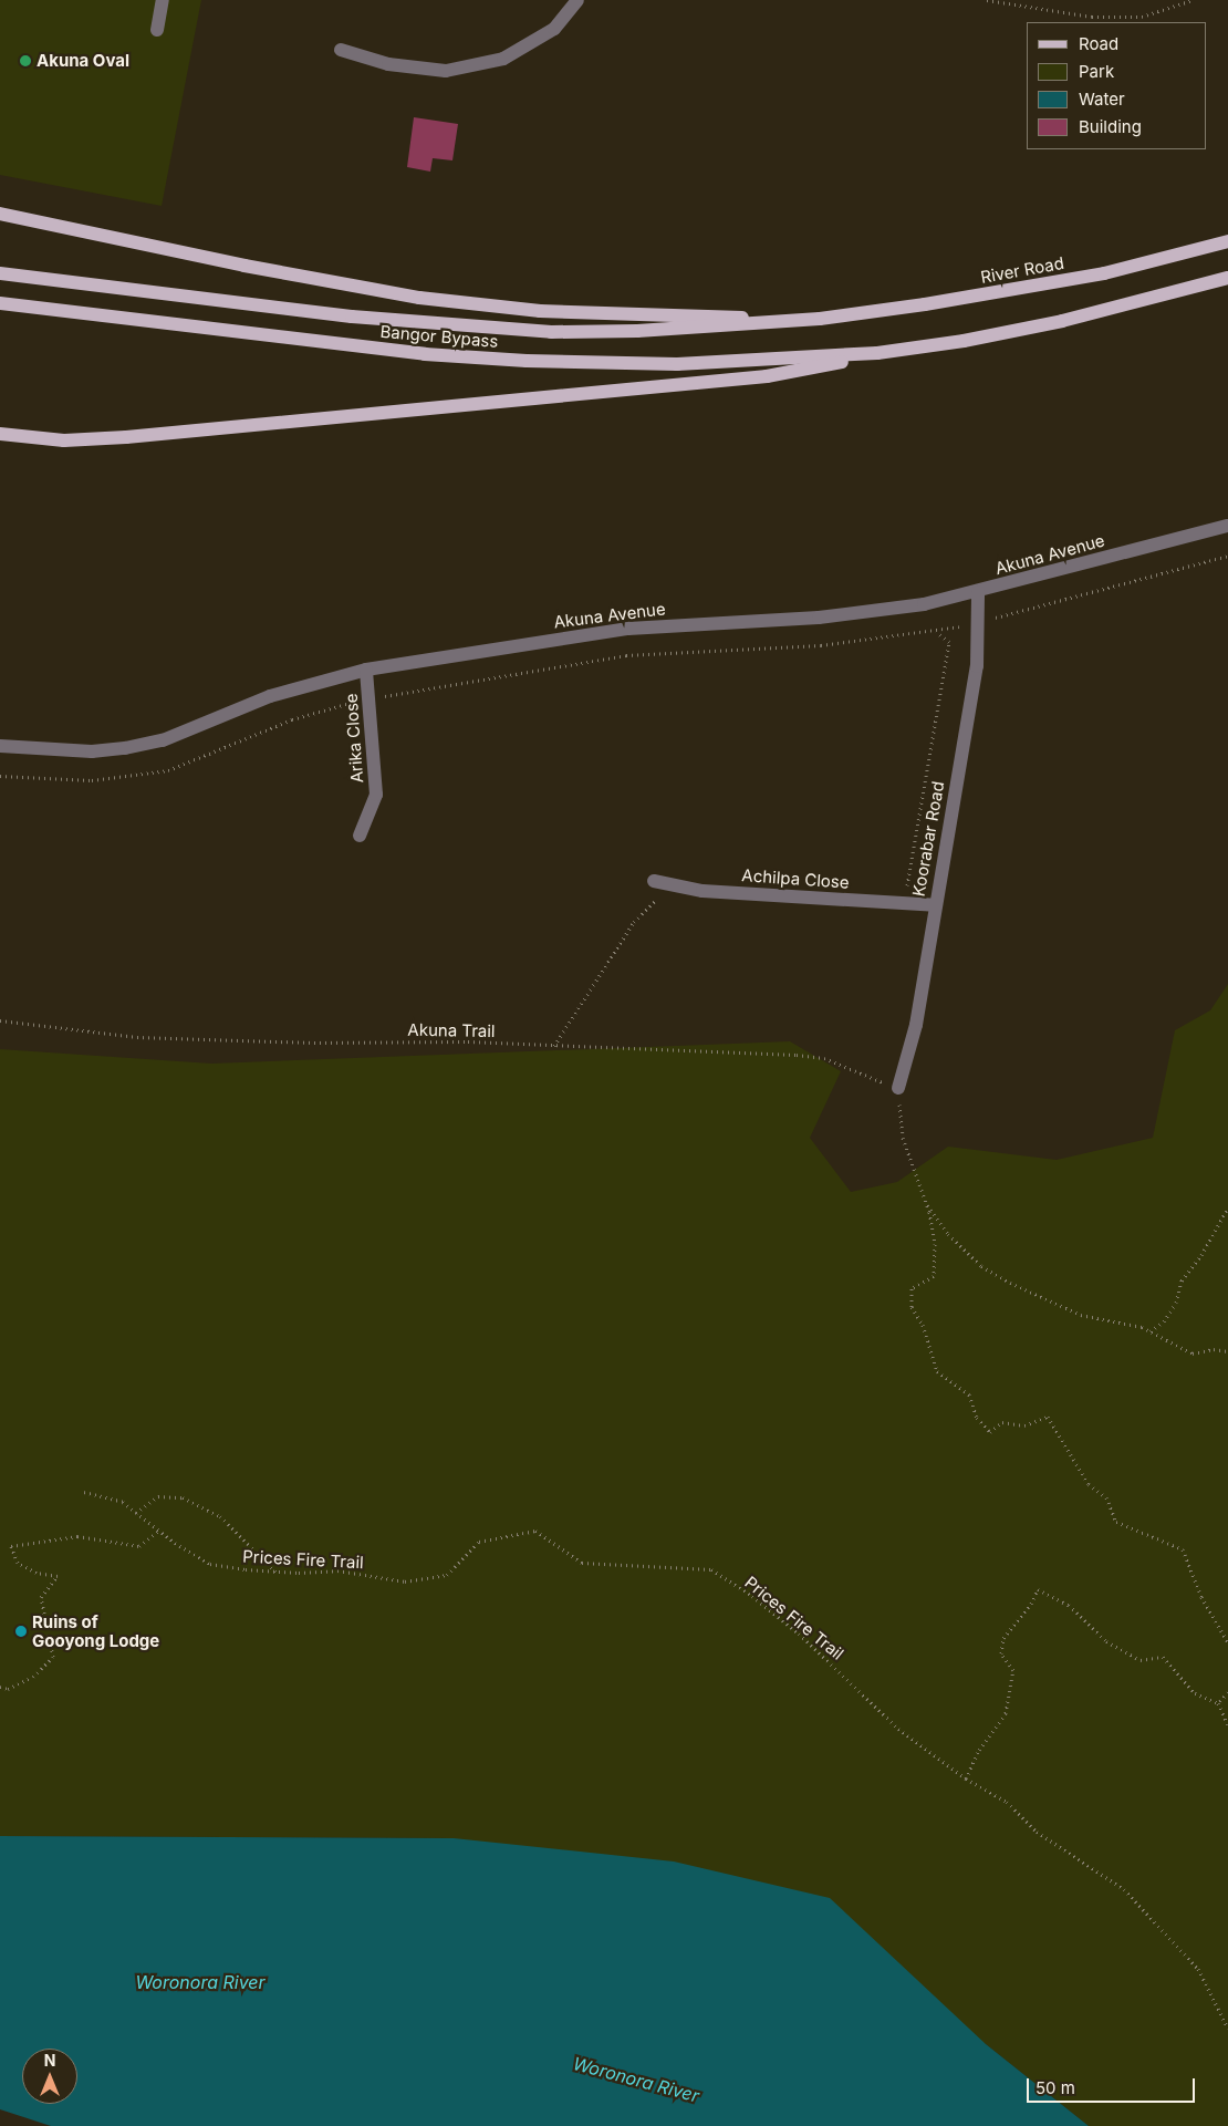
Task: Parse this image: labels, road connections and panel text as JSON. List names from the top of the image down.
{
  "streets": {
    "main road": ["River Road", "Bangor Bypass"],
    "street": [
      "Akuna Avenue",
      "Arika Close",
      "Koorabar Road",
      "Achilpa Close"
    ],
    "path": ["Akuna Trail", "Prices Fire Trail"]
  },
  "crossings": [
    ["River Road", "Bangor Bypass"],
    ["Akuna Avenue", "Arika Close"],
    ["Akuna Avenue", "Koorabar Road"],
    ["Koorabar Road", "Achilpa Close"],
    ["Koorabar Road", "Akuna Trail"]
  ],
  "water": ["Woronora River"],
  "places": ["Akuna Oval", "Ruins of Gooyong Lodge"],
  "legend": [
    "Road",
    "Park",
    "Water",
    "Building"
  ],
  "scale_bar": "50 m",
  "north": "top"
}
